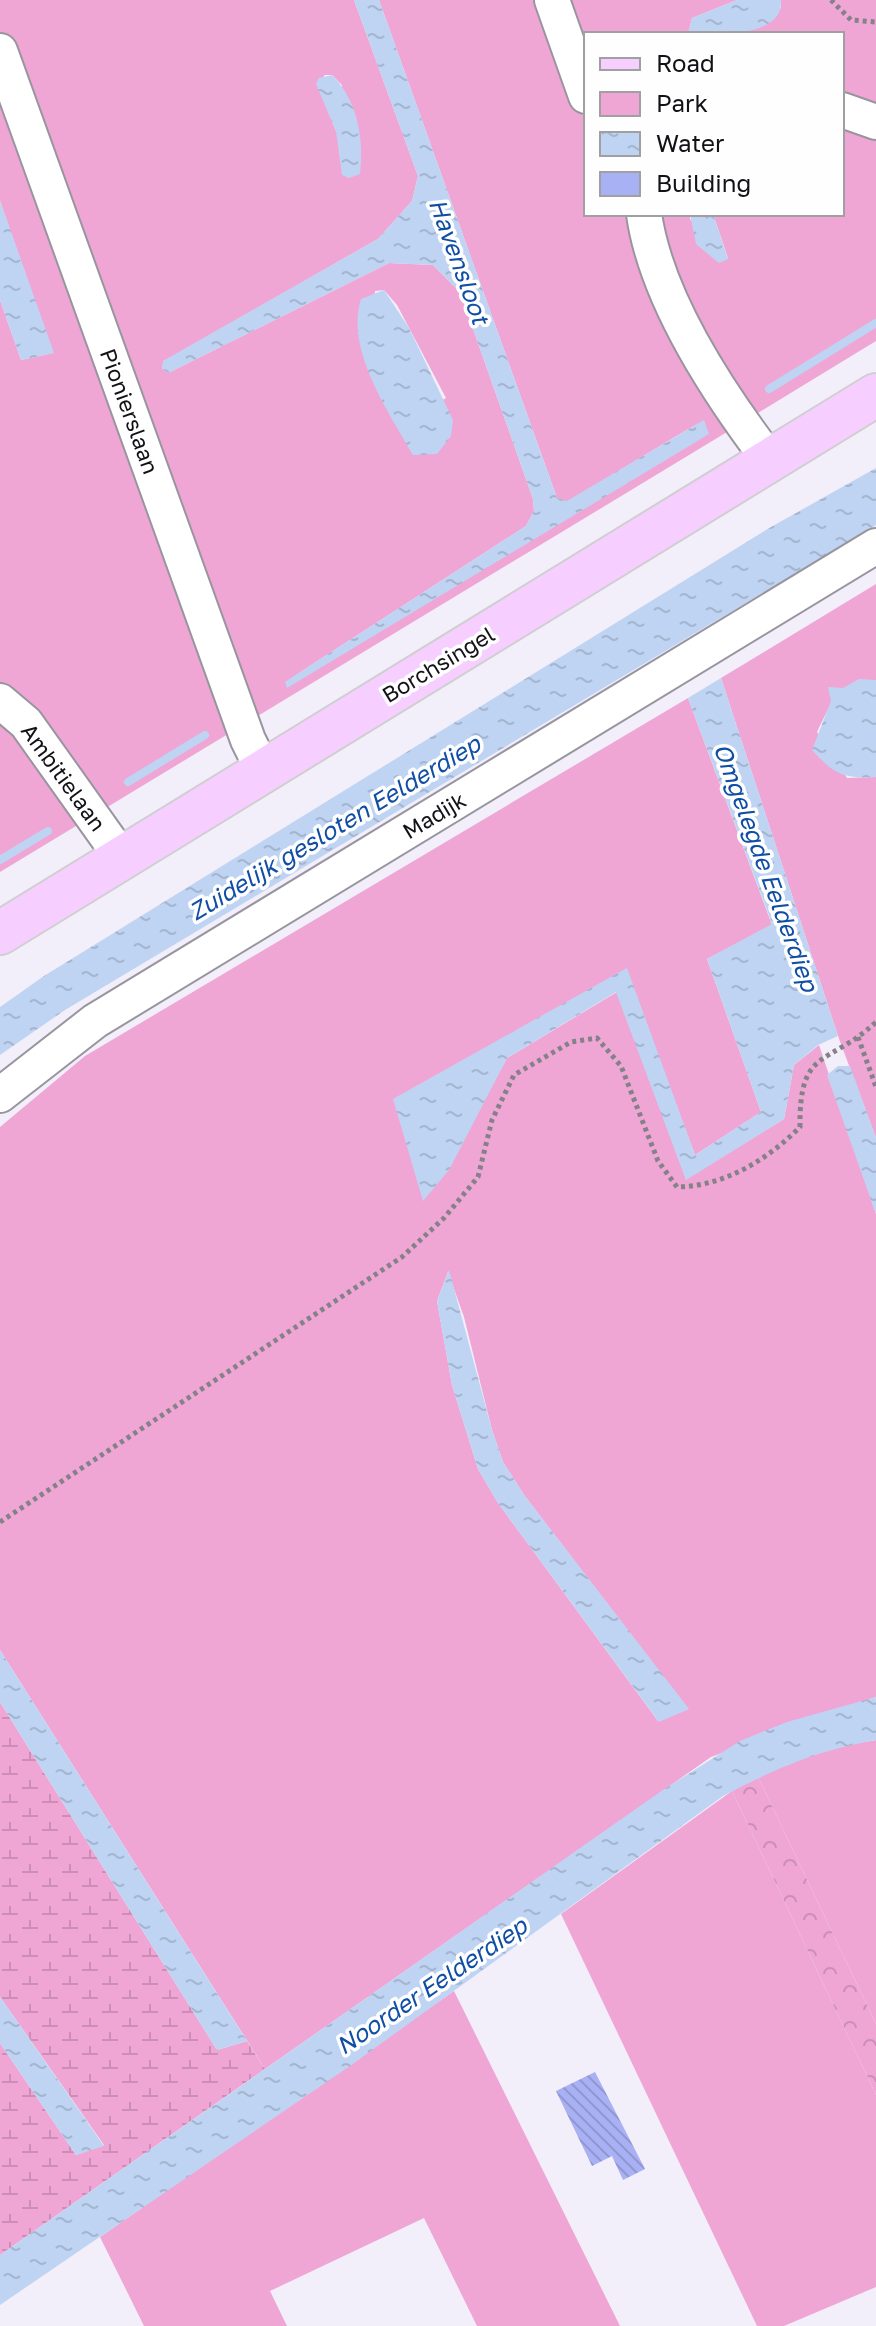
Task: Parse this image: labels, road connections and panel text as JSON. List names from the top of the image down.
{
  "streets": {
    "main road": ["Borchsingel"],
    "street": ["Pionierslaan", "Ambitielaan", "Madijk"]
  },
  "crossings": [
    ["Pionierslaan", "Borchsingel"],
    ["Borchsingel", "Ambitielaan"]
  ],
  "water": [
    "Havensloot",
    "Zuidelijk gesloten Eelderdiep",
    "Omgelegde Eelderdiep",
    "Noorder Eelderdiep"
  ],
  "legend": [
    "Road",
    "Park",
    "Water",
    "Building"
  ]
}
